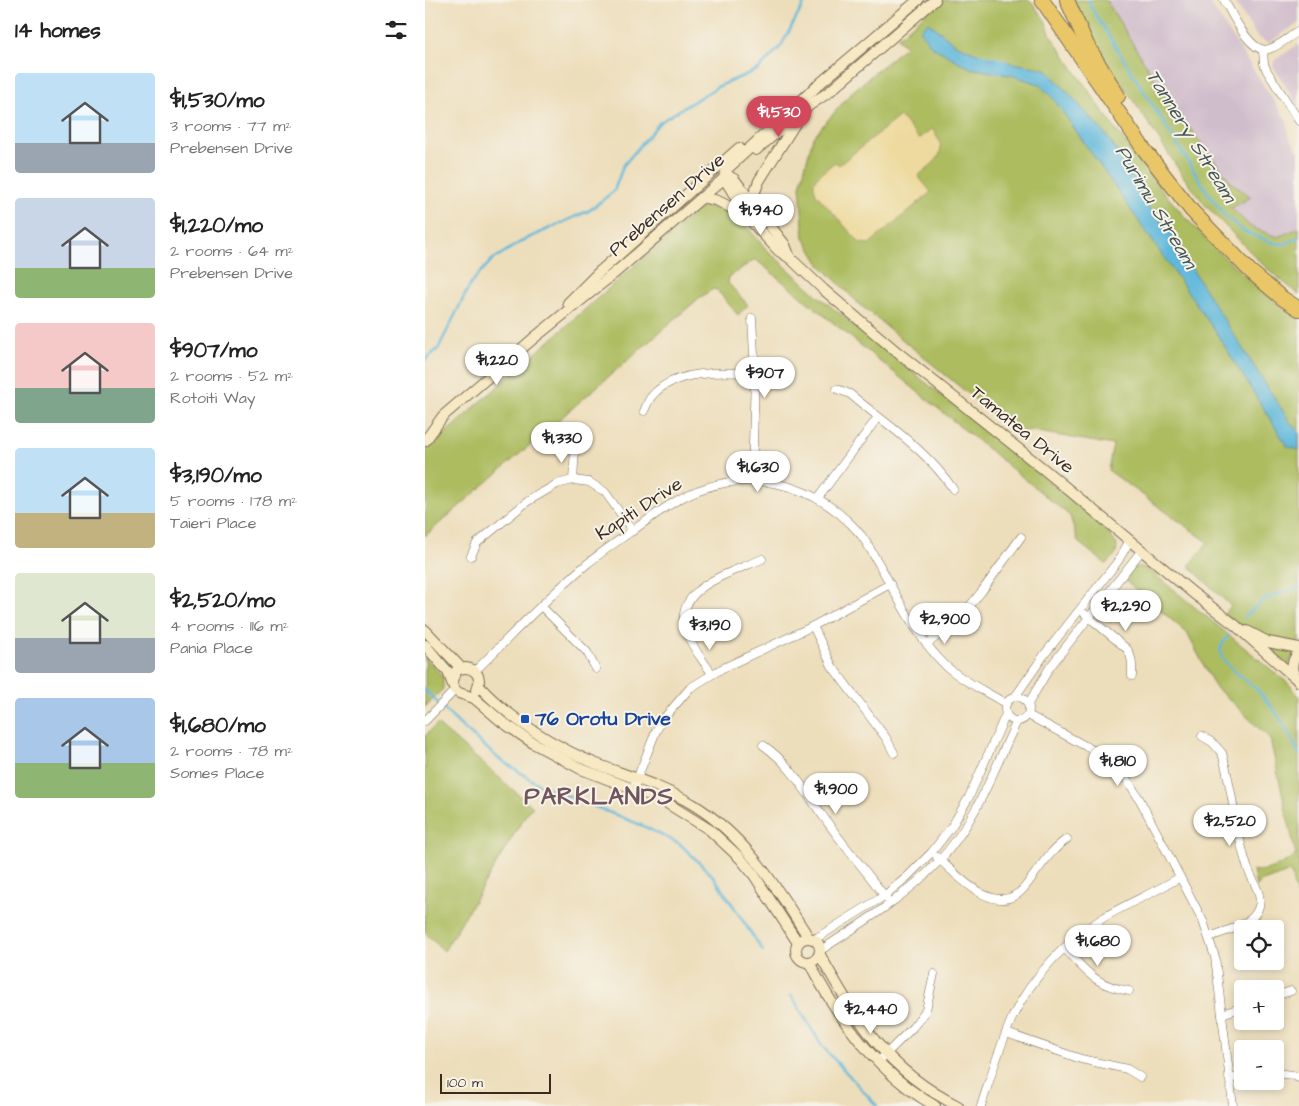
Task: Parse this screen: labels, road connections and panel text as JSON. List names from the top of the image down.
{
  "streets": {
    "main road": ["Prebensen Drive", "Tamatea Drive"],
    "street": ["Kapiti Drive"]
  },
  "crossings": [
    ["Prebensen Drive", "Tamatea Drive"]
  ],
  "districts": ["PARKLANDS"],
  "water": ["Tannery Stream", "Purimu Stream"],
  "places": {
    "transit": ["76 Orotu Drive"]
  },
  "scale_bar": "100 m",
  "page": {
    "heading": "14 homes",
    "list": [
      {
        "name": "$1,530/mo",
        "note": "3 rooms · 77 m² · Prebensen Drive"
      },
      {
        "name": "$1,220/mo",
        "note": "2 rooms · 64 m² · Prebensen Drive"
      },
      {
        "name": "$907/mo",
        "note": "2 rooms · 52 m² · Rotoiti Way"
      },
      {
        "name": "$3,190/mo",
        "note": "5 rooms · 178 m² · Taieri Place"
      },
      {
        "name": "$2,520/mo",
        "note": "4 rooms · 116 m² · Pania Place"
      },
      {
        "name": "$1,680/mo",
        "note": "2 rooms · 78 m² · Somes Place"
      }
    ],
    "price": [
      "$1,530",
      "$1,940",
      "$1,220",
      "$907",
      "$1,330",
      "$1,630",
      "$2,290",
      "$2,900",
      "$3,190",
      "$1,810",
      "$1,900",
      "$2,520",
      "$1,680",
      "$2,440"
    ],
    "map_buttons": ["+", "−"],
    "scale": "100 m"
  }
}
